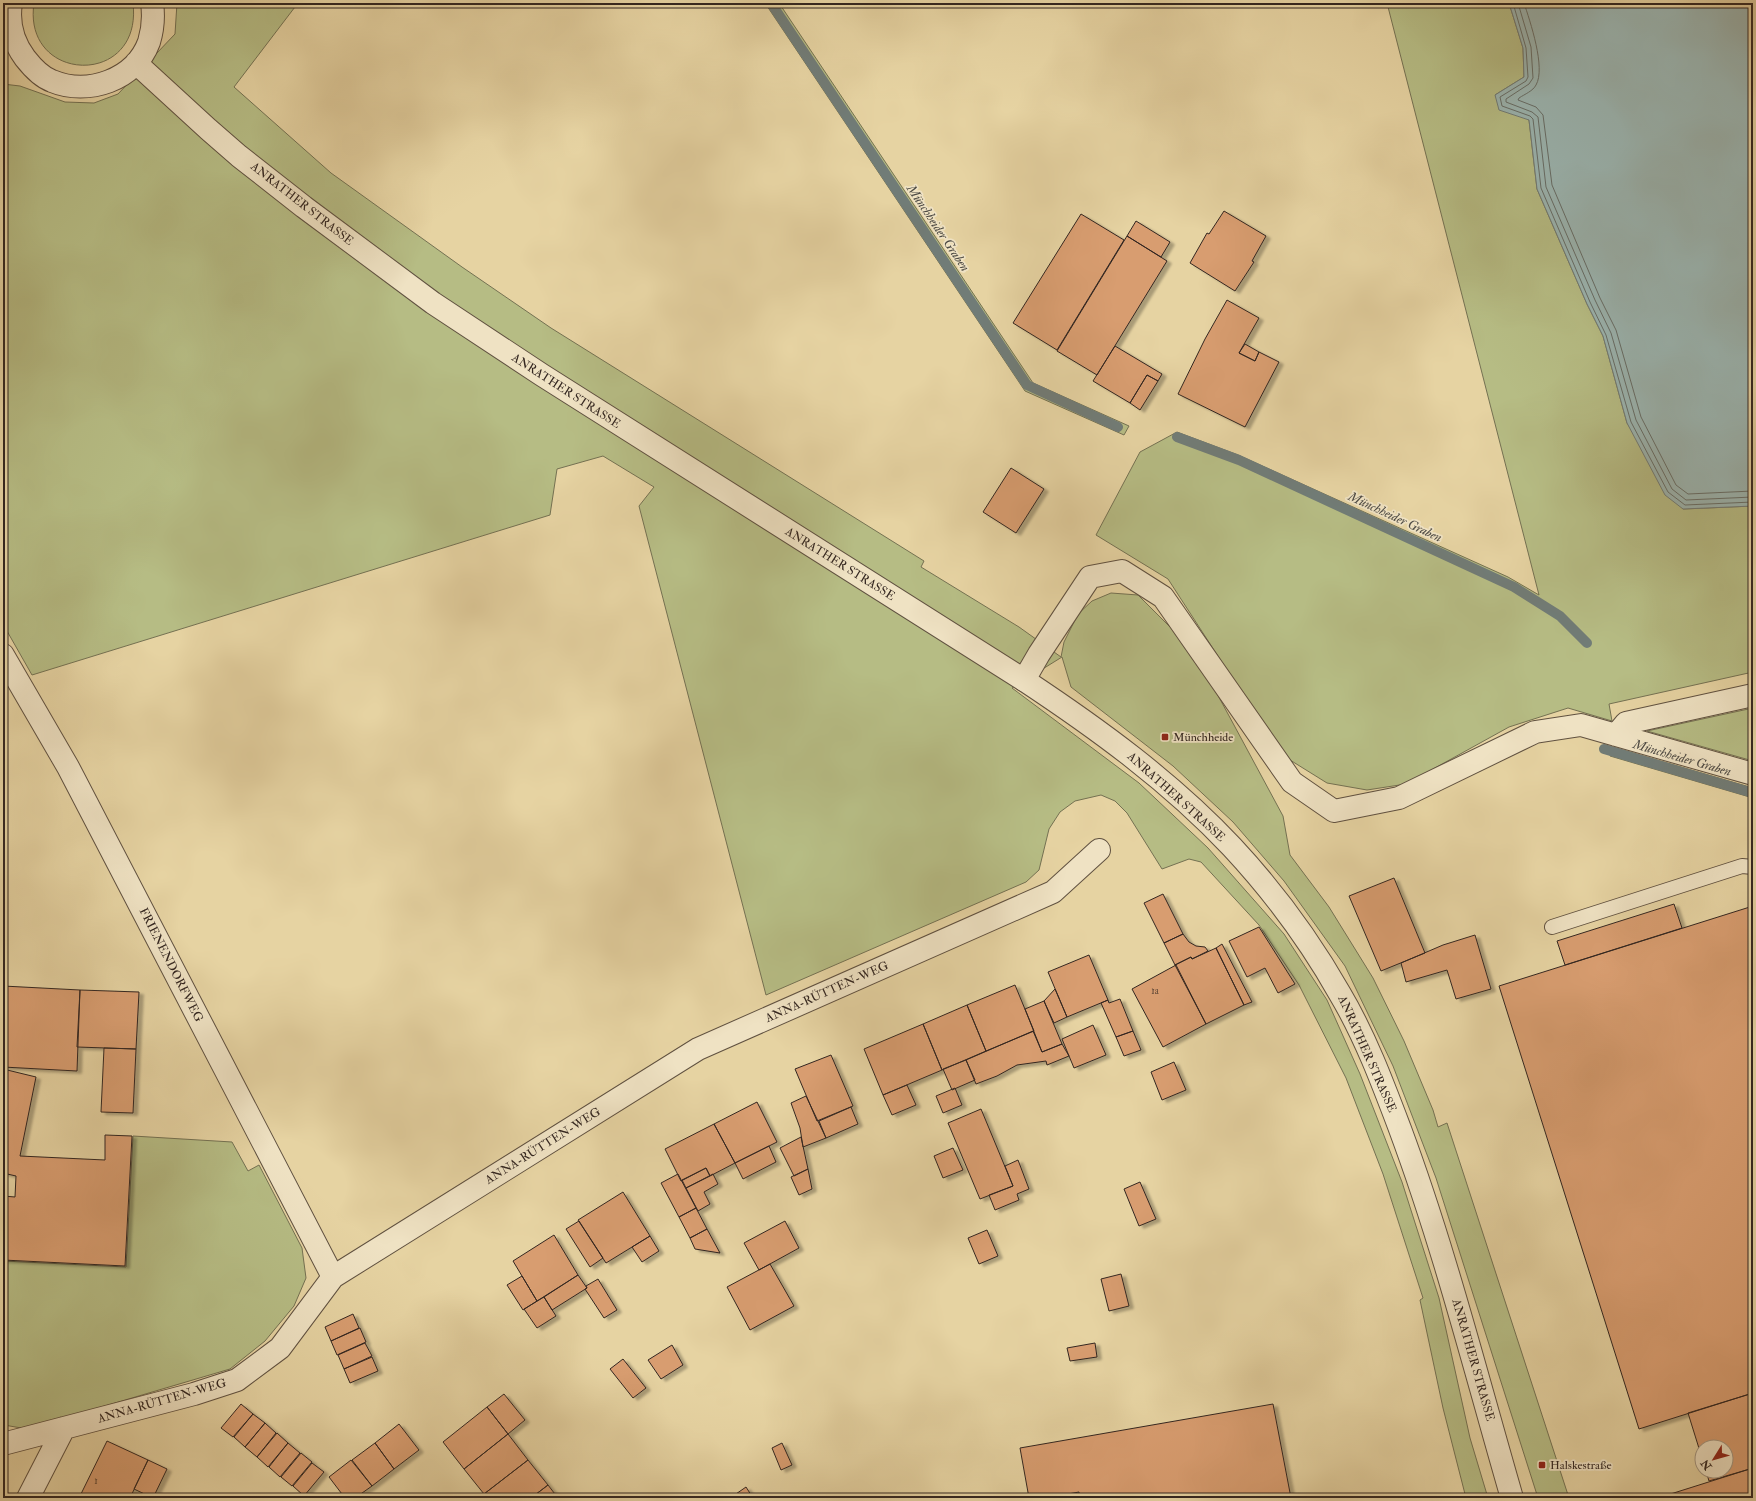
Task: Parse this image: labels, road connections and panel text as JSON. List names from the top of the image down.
{
  "streets": {
    "street": ["ANRATHER STRASSE", "FRIENENDORFWEG", "ANNA-RÜTTEN-WEG"]
  },
  "crossings": [
    ["FRIENENDORFWEG", "ANNA-RÜTTEN-WEG"]
  ],
  "water": ["Münchheider Graben"],
  "places": {
    "transit": ["Münchheide", "Halskestraße"]
  },
  "house_numbers": ["1a", "1"],
  "north": "bottom left"
}
